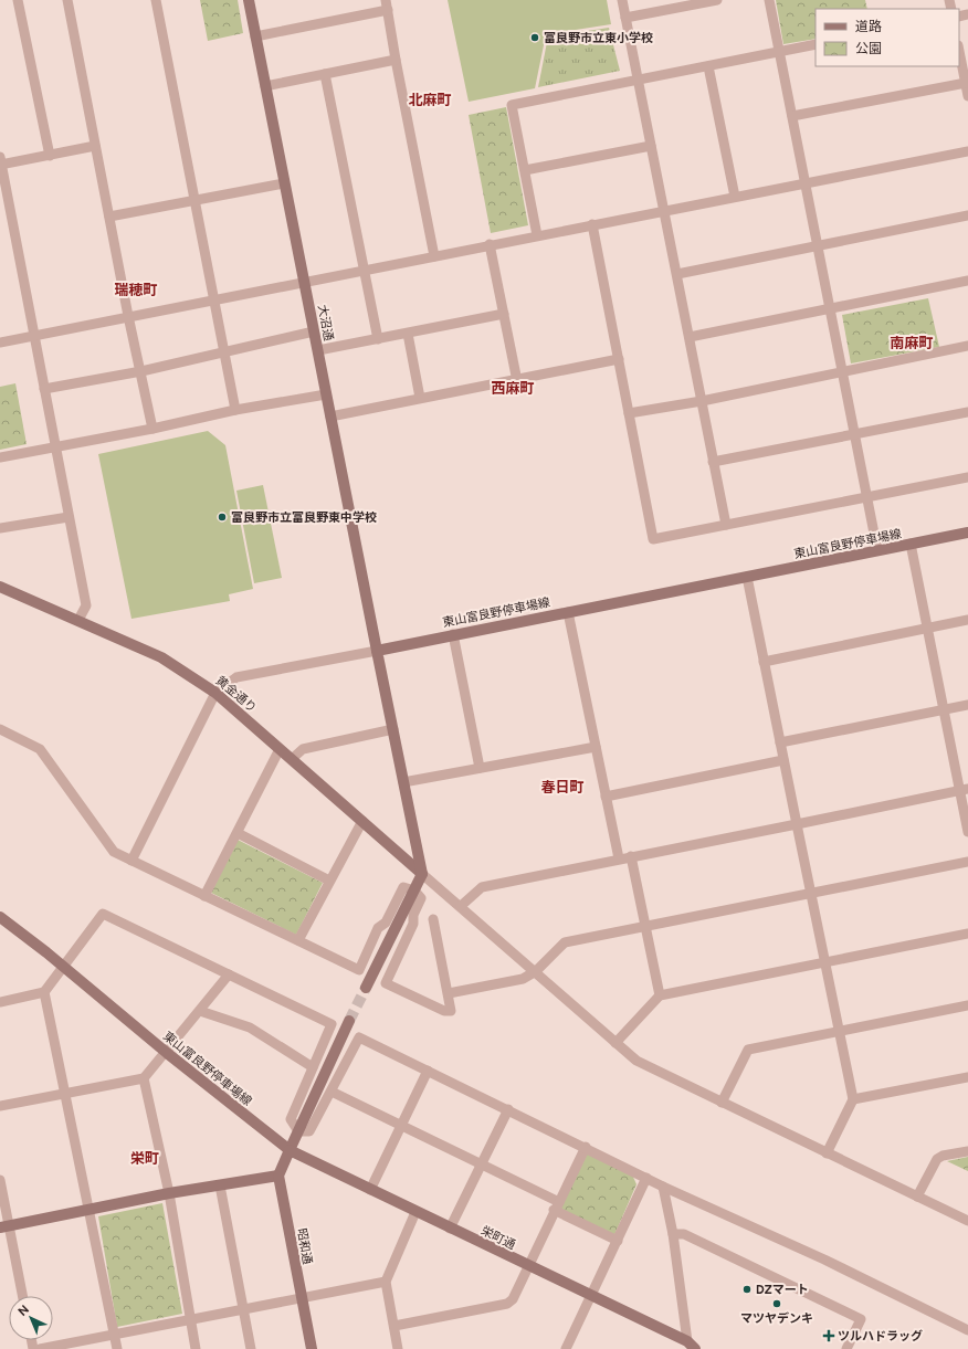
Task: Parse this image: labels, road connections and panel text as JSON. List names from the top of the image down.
{
  "streets": {
    "street": [
      "大沼通",
      "東山富良野停車場線",
      "黄金通り",
      "栄町通",
      "昭和通"
    ]
  },
  "crossings": [
    ["大沼通", "東山富良野停車場線"],
    ["東山富良野停車場線", "栄町通"]
  ],
  "districts": [
    "北麻町",
    "瑞穂町",
    "南麻町",
    "西麻町",
    "春日町",
    "栄町"
  ],
  "places": {
    "other": [
      "富良野市立東小学校",
      "富良野市立富良野東中学校",
      "DZマート",
      "マツヤデンキ"
    ],
    "health": ["ツルハドラッグ"]
  },
  "legend": ["道路", "公園"],
  "north": "top left"
}
